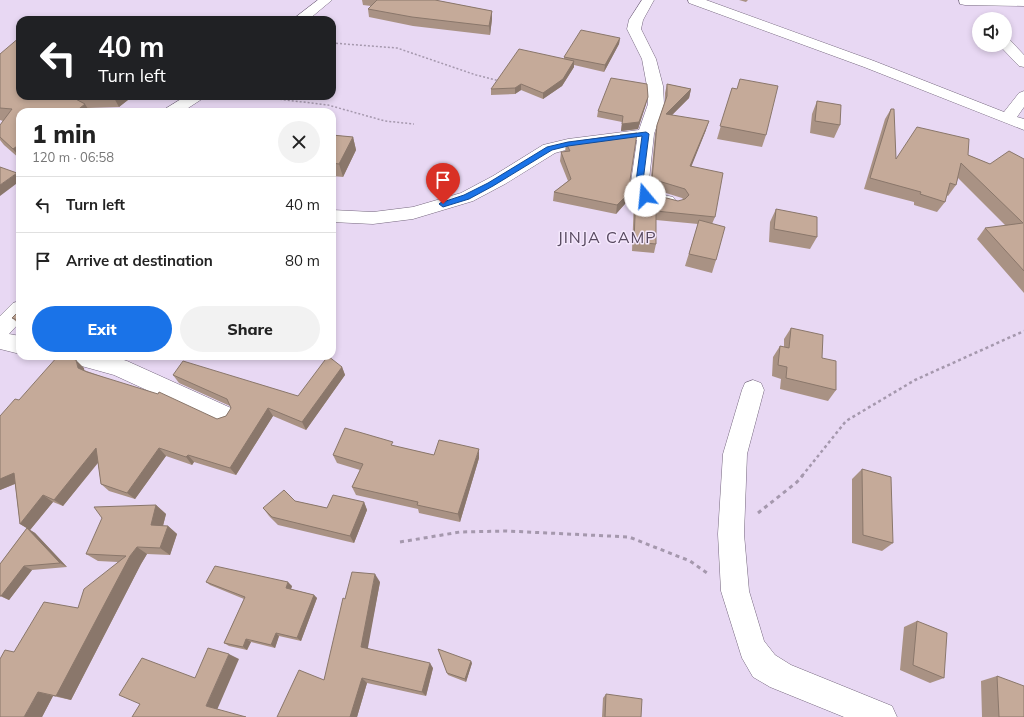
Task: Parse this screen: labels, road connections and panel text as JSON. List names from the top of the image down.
{
  "districts": ["JINJA CAMP"],
  "page": {
    "turn": ["40 m", "Turn left"],
    "heading": ["1 min", "120 m · 06:58"],
    "list": [
      {
        "name": "Turn left",
        "value": "40 m"
      },
      {
        "name": "Arrive at destination",
        "value": "80 m"
      }
    ],
    "buttons": ["Exit", "Share"]
  }
}
